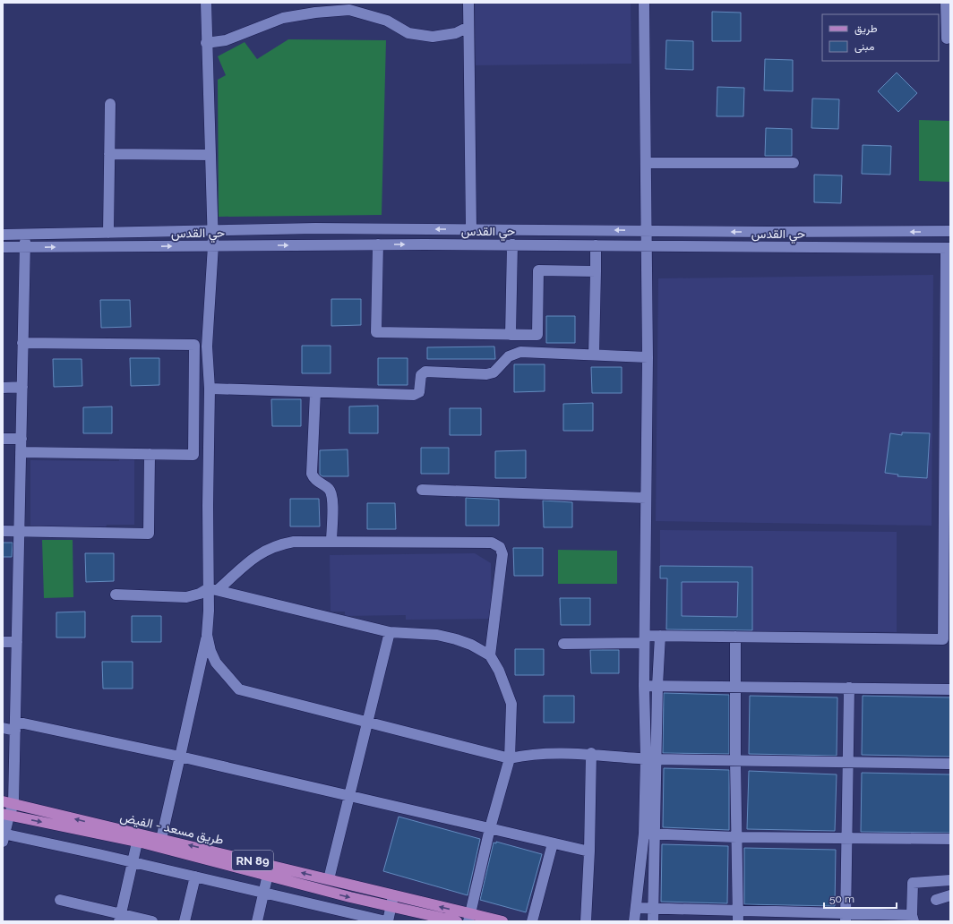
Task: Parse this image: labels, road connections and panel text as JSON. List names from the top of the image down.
{
  "streets": {
    "main road": ["طريق مسعد - الفيض", "RN 89"],
    "street": ["حي القدس"]
  },
  "legend": ["طريق", "مبنى"],
  "scale_bar": "50 m"
}
